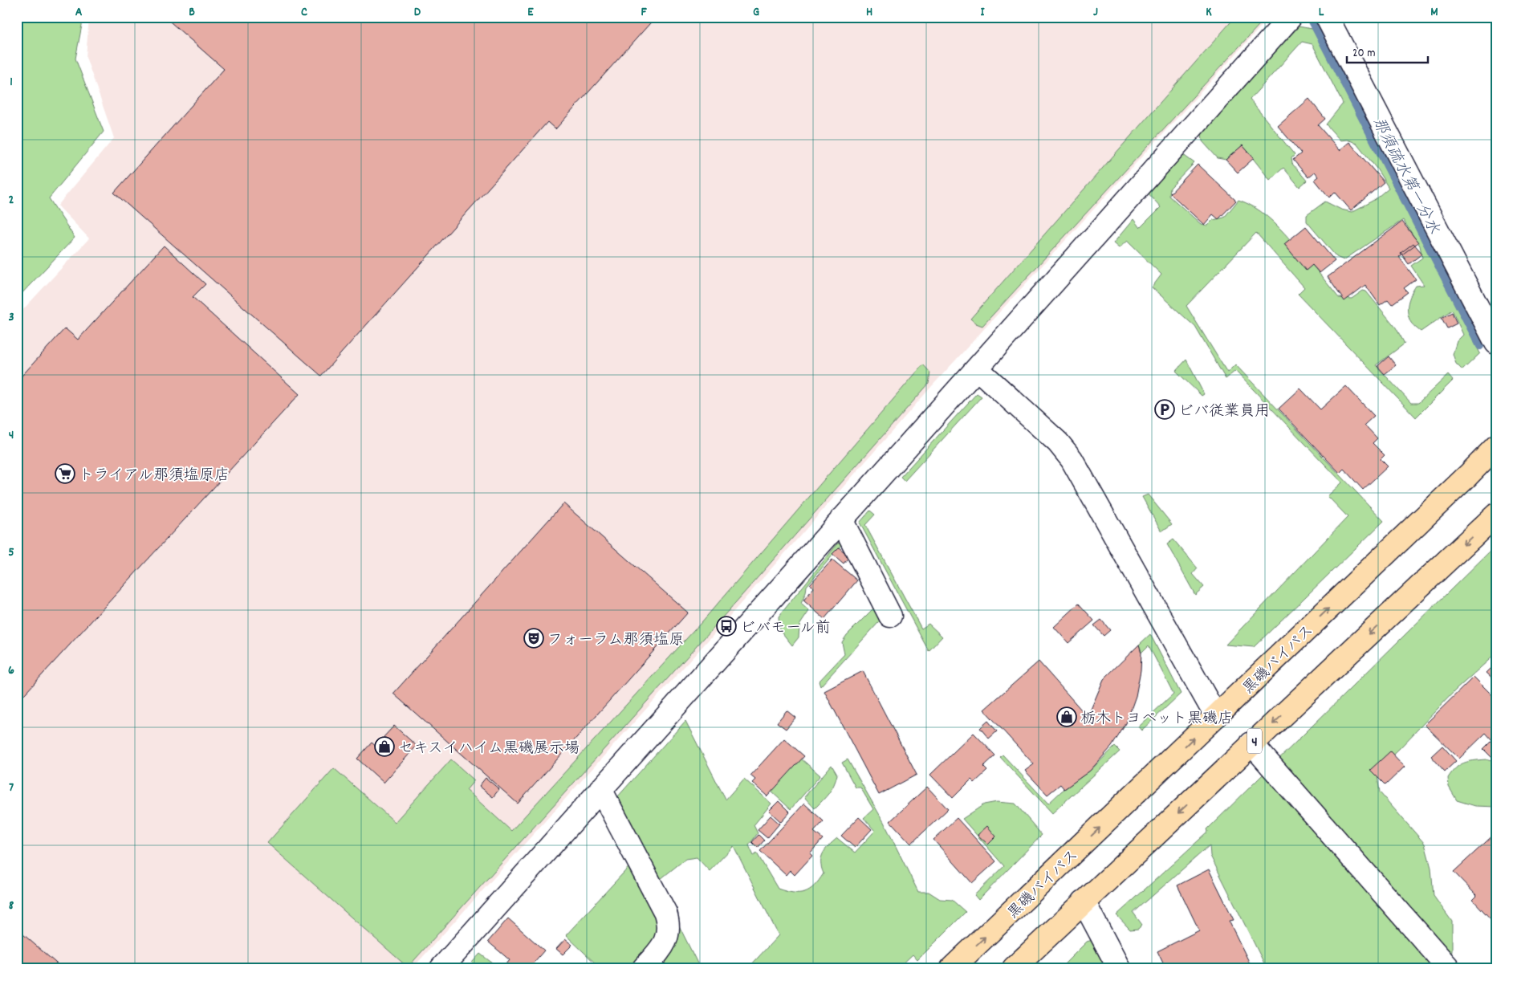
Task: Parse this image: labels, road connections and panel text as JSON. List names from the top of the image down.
{
  "streets": {
    "highway": ["黒磯バイパス", "4"]
  },
  "water": ["那須疏水第一分水"],
  "places": {
    "parking": ["ビバ従業員用"],
    "supermarket": ["トライアル那須塩原店"],
    "bus stop": ["ビバモール前"],
    "theatre": ["フォーラム那須塩原"],
    "shop": ["栃木トヨペット黒磯店", "セキスイハイム黒磯展示場"]
  },
  "scale_bar": "20 m",
  "grid": {
    "columns": [
      "A",
      "B",
      "C",
      "D",
      "E",
      "F",
      "G",
      "H",
      "I",
      "J",
      "K",
      "L",
      "M"
    ],
    "rows": [
      "1",
      "2",
      "3",
      "4",
      "5",
      "6",
      "7",
      "8"
    ]
  }
}
